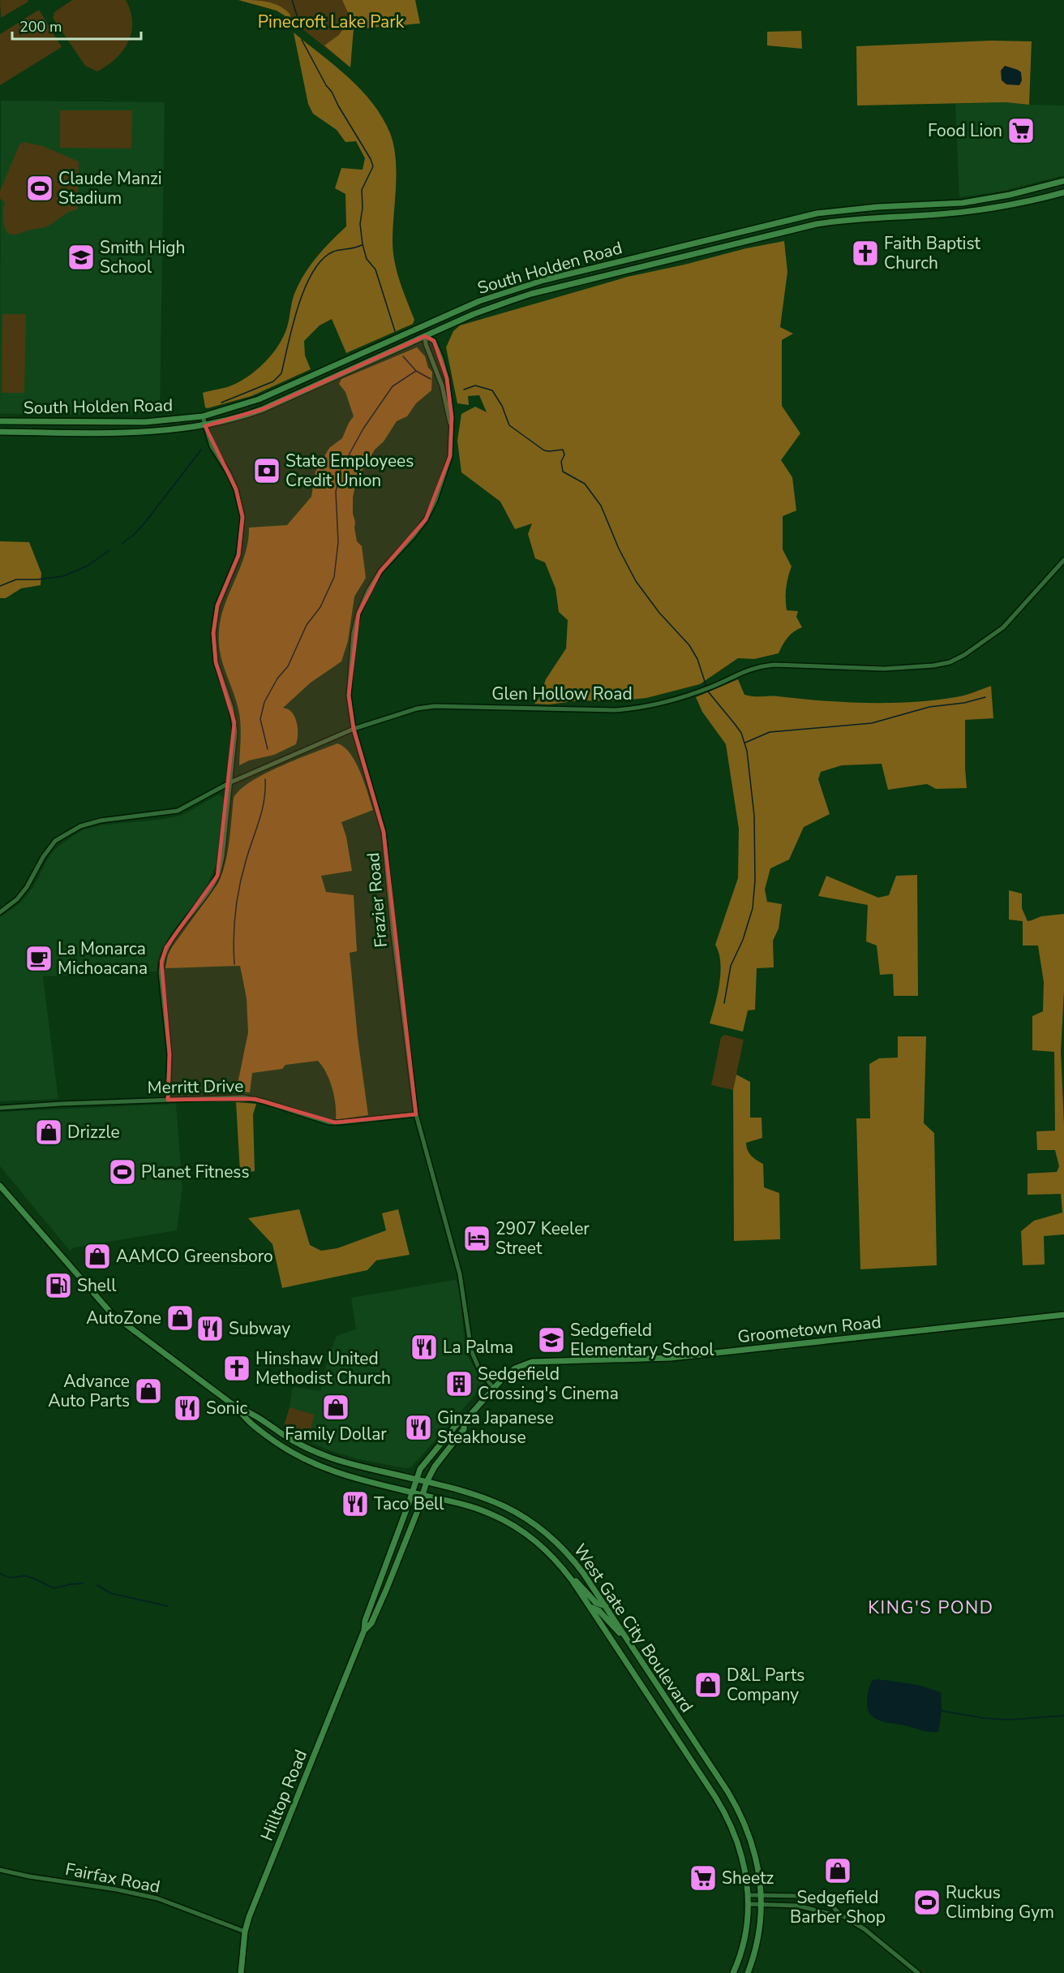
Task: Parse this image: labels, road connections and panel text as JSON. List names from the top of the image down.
{
  "streets": {
    "main road": [
      "South Holden Road",
      "Groometown Road",
      "West Gate City Boulevard",
      "Hilltop Road"
    ],
    "street": [
      "Glen Hollow Road",
      "Frazier Road",
      "Merritt Drive",
      "Fairfax Road"
    ]
  },
  "crossings": [
    ["South Holden Road", "Frazier Road"],
    ["Glen Hollow Road", "Frazier Road"],
    ["Frazier Road", "Merritt Drive"],
    ["Frazier Road", "Groometown Road"],
    ["Groometown Road", "West Gate City Boulevard"],
    ["Groometown Road", "Hilltop Road"],
    ["West Gate City Boulevard", "Hilltop Road"],
    ["Hilltop Road", "Fairfax Road"]
  ],
  "districts": ["KING'S POND"],
  "parks": ["Pinecroft Lake Park"],
  "places": {
    "supermarket": ["Food Lion", "Sheetz"],
    "sports": ["Claude Manzi Stadium", "Planet Fitness", "Ruckus Climbing Gym"],
    "church": ["Faith Baptist Church", "Hinshaw United Methodist Church"],
    "school or university": ["Smith High School", "Sedgefield Elementary School"],
    "bank": ["State Employees Credit Union"],
    "cafe": ["La Monarca Michoacana"],
    "shop": [
      "Drizzle",
      "AAMCO Greensboro",
      "AutoZone",
      "Advance Auto Parts",
      "Family Dollar",
      "D&L Parts Company",
      "Sedgefield Barber Shop"
    ],
    "hotel": ["2907 Keeler Street"],
    "fuel station": ["Shell"],
    "restaurant": [
      "Subway",
      "La Palma",
      "Sonic",
      "Ginza Japanese Steakhouse",
      "Taco Bell"
    ],
    "building": ["Sedgefield Crossing's Cinema"]
  },
  "scale_bar": "200 m"
}
